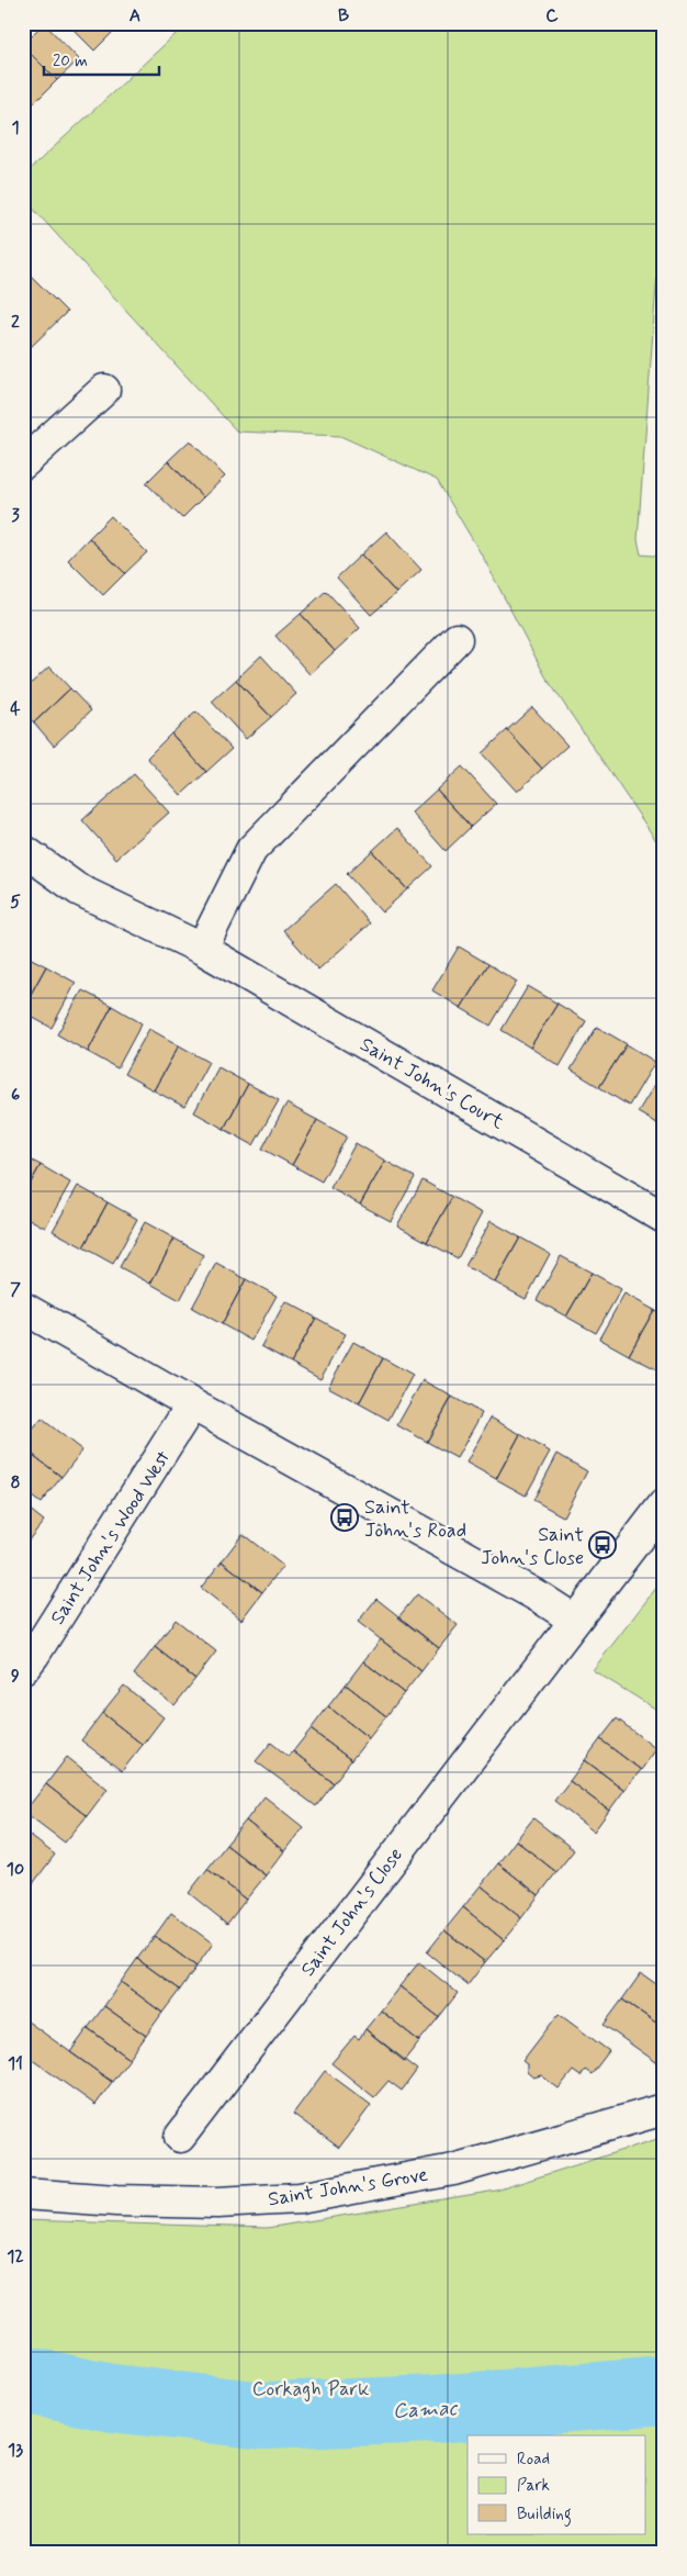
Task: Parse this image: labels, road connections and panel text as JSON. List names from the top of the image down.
{
  "streets": {
    "street": [
      "Saint John's Court",
      "Saint John's Wood West",
      "Saint John's Close",
      "Saint John's Grove"
    ]
  },
  "water": ["Camac"],
  "parks": ["Corkagh Park"],
  "places": {
    "bus stop": ["Saint John's Road", "Saint John's Close"]
  },
  "legend": ["Road", "Park", "Building"],
  "scale_bar": "20 m",
  "grid": {
    "columns": ["A", "B", "C"],
    "rows": [
      "1",
      "2",
      "3",
      "4",
      "5",
      "6",
      "7",
      "8",
      "9",
      "10",
      "11",
      "12",
      "13"
    ]
  }
}
